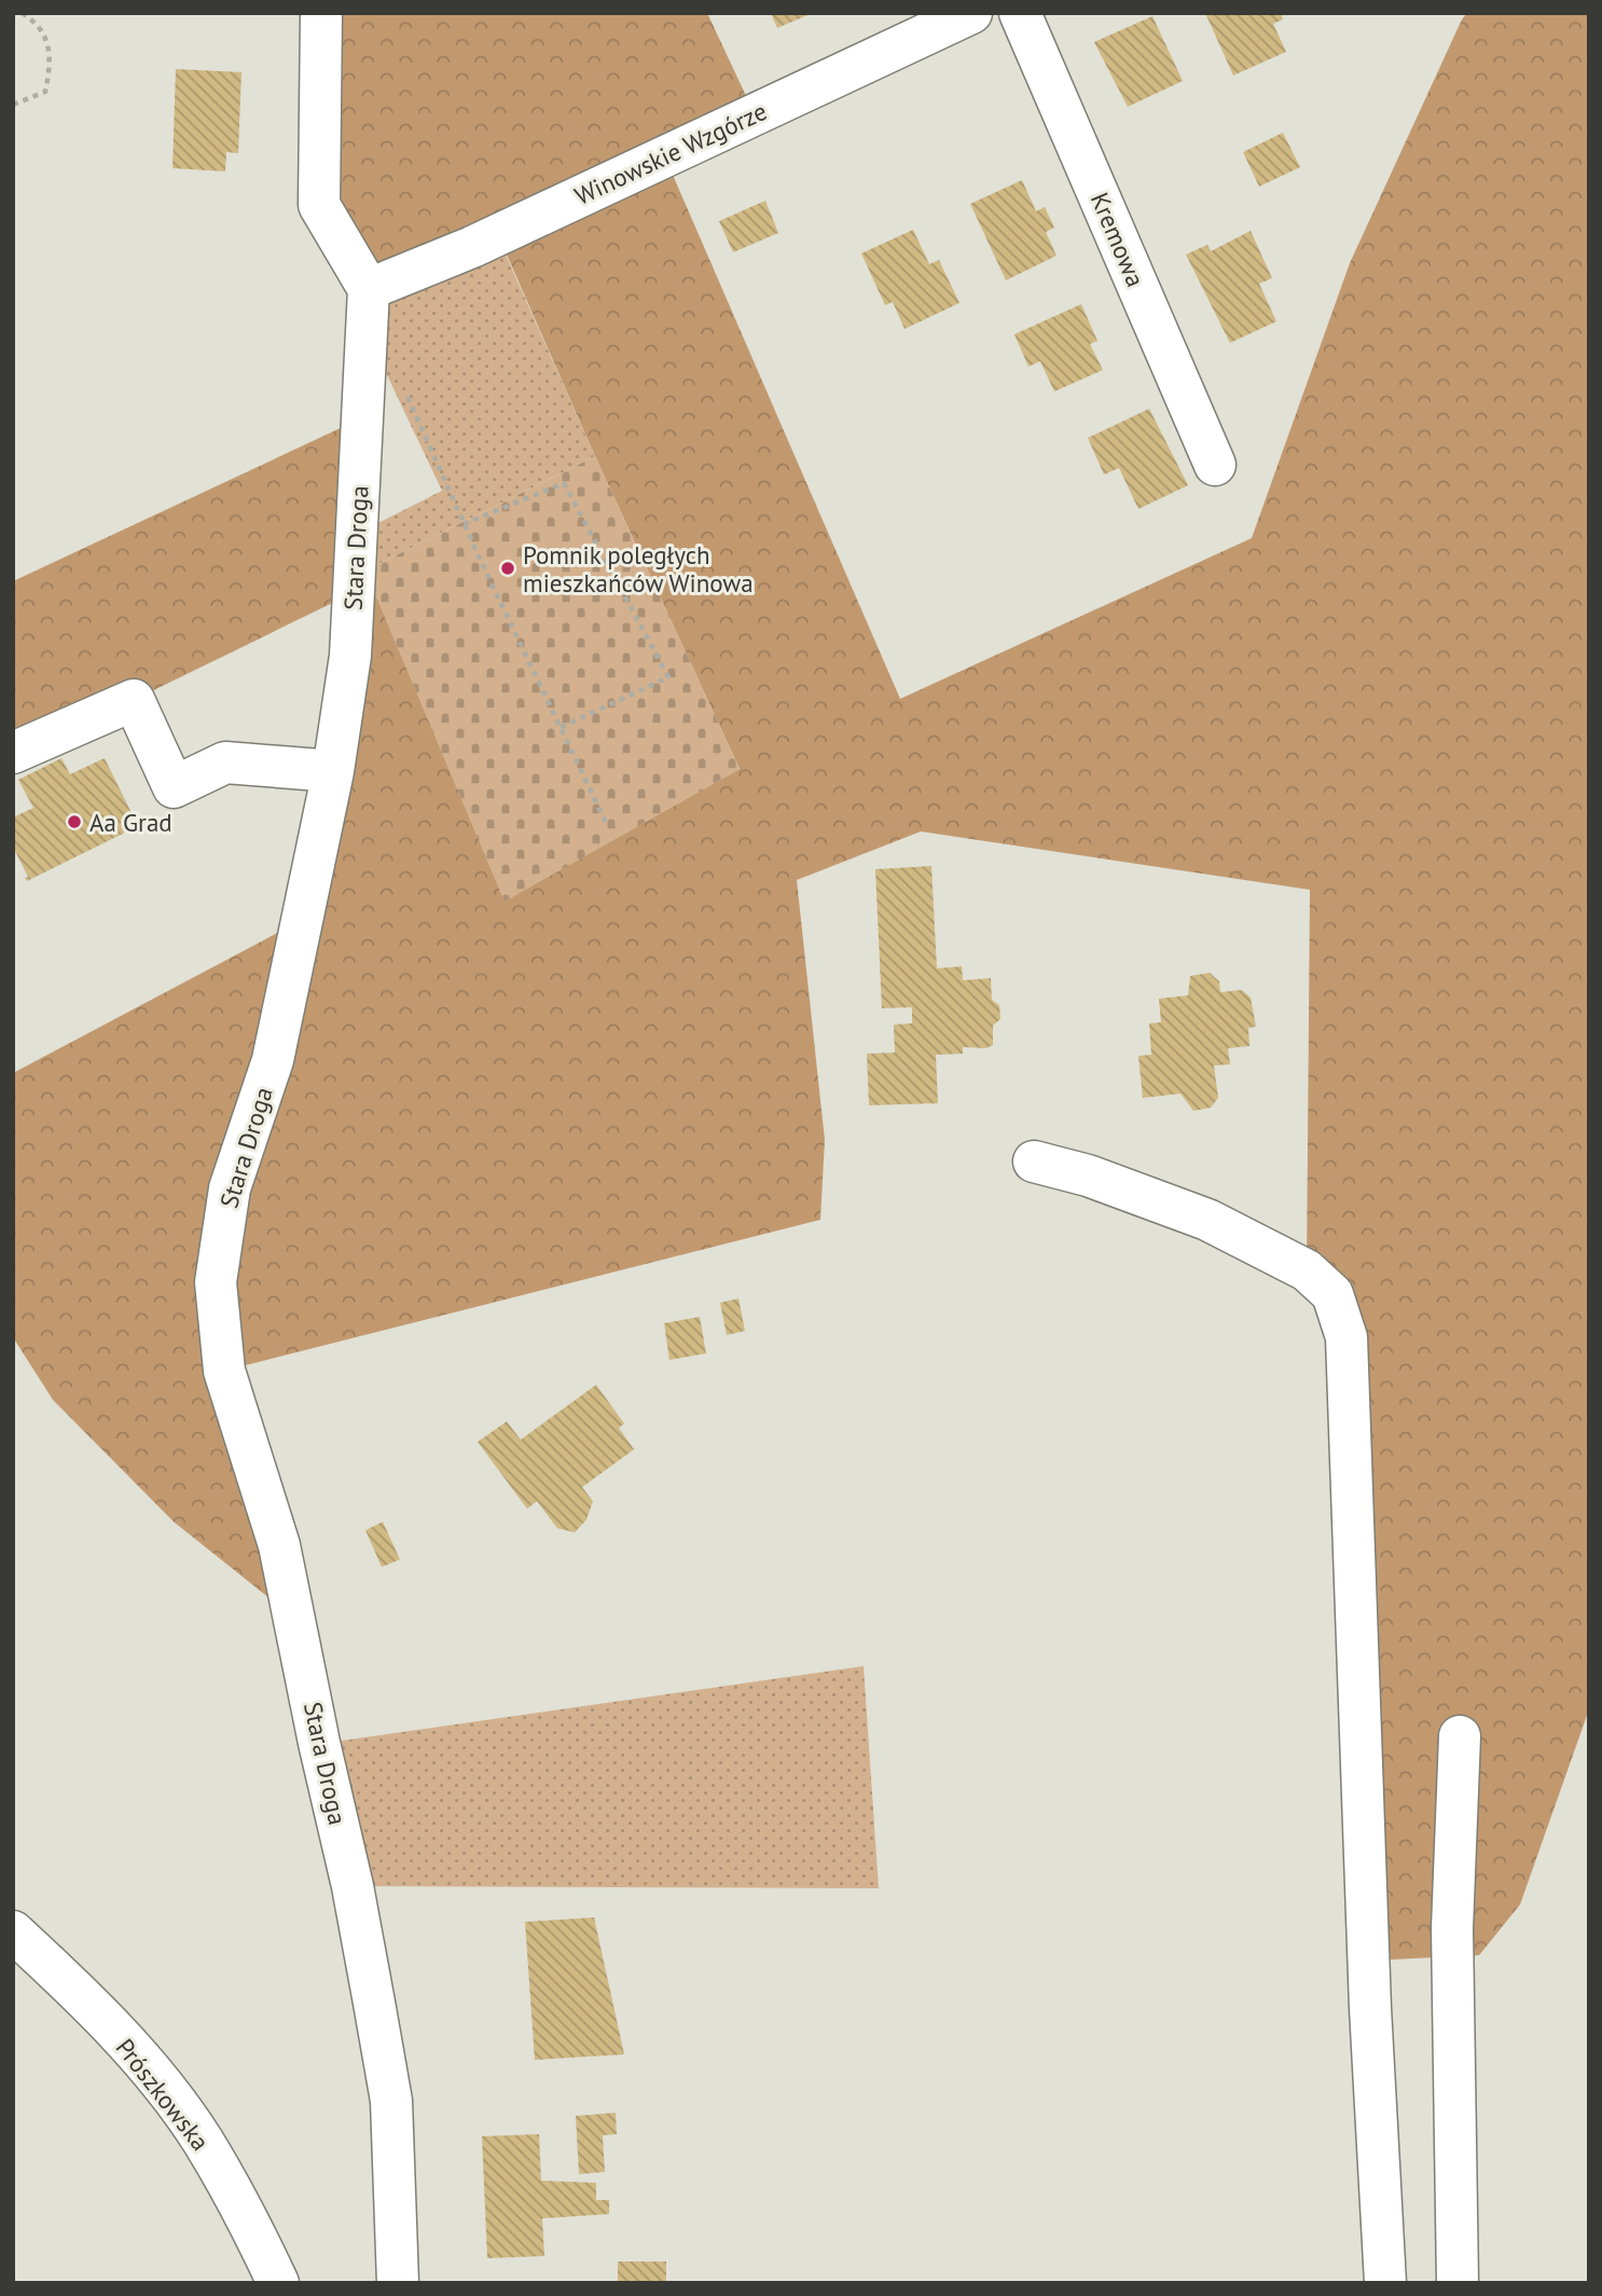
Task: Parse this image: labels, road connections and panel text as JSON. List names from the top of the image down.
{
  "streets": {
    "street": [
      "Winowskie Wzgórze",
      "Kremowa",
      "Stara Droga",
      "Prószkowska"
    ]
  },
  "crossings": [
    ["Winowskie Wzgórze", "Stara Droga"]
  ],
  "places": ["Pomnik poległych mieszkańców Winowa", "Aa Grad"]
}
